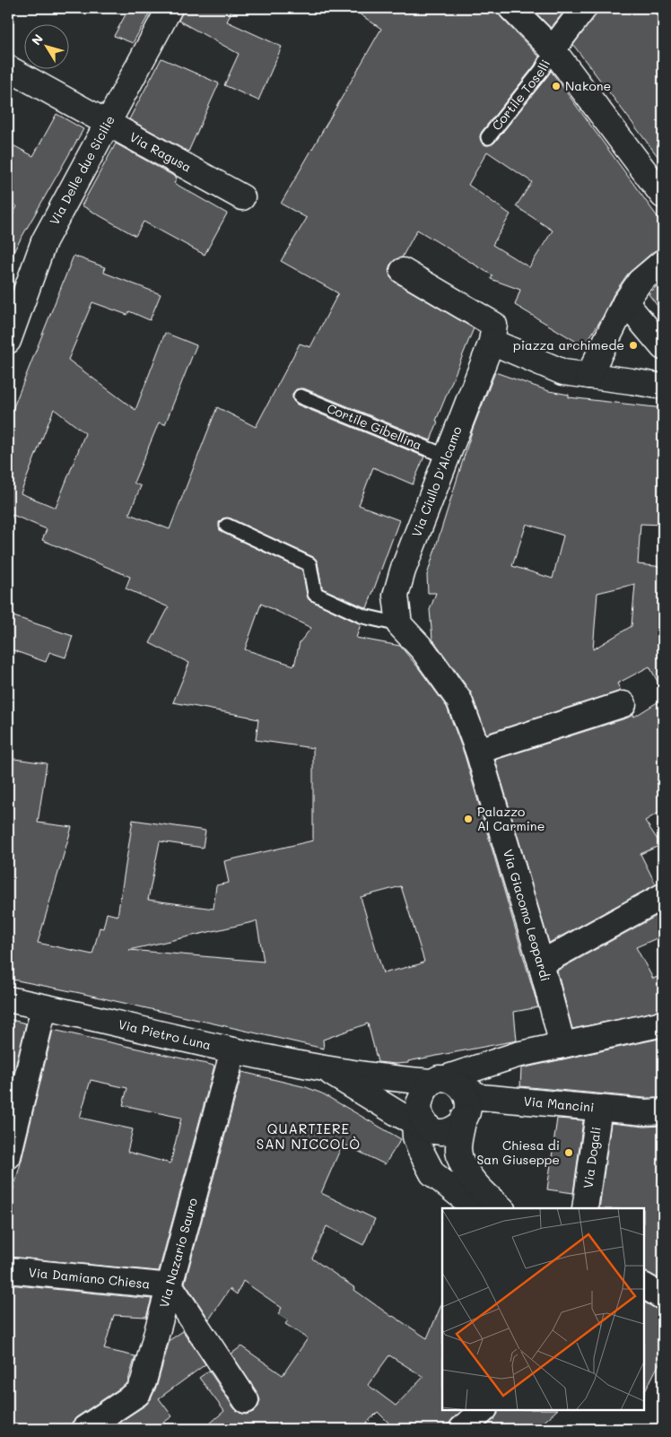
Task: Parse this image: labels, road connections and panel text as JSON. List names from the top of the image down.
{
  "streets": {
    "street": [
      "Via Ragusa",
      "Via Delle due Sicilie",
      "Via Ciullo D'Alcamo",
      "Via Giacomo Leopardi",
      "Via Pietro Luna",
      "Via Mancini",
      "Via Dogali",
      "Via Nazario Sauro",
      "Via Damiano Chiesa"
    ],
    "lane": ["Cortile Toselli", "Cortile Gibellina"]
  },
  "crossings": [
    ["Via Ragusa", "Via Delle due Sicilie"],
    ["Cortile Gibellina", "Via Ciullo D'Alcamo"],
    ["Via Ciullo D'Alcamo", "Via Giacomo Leopardi"],
    ["Via Pietro Luna", "Via Mancini"],
    ["Via Pietro Luna", "Via Nazario Sauro"],
    ["Via Mancini", "Via Dogali"],
    ["Via Nazario Sauro", "Via Damiano Chiesa"]
  ],
  "districts": ["QUARTIERE SAN NICCOLÒ"],
  "places": [
    "Nakone",
    "piazza archimede",
    "Palazzo Al Carmine",
    "Chiesa di San Giuseppe"
  ],
  "north": "top left"
}
